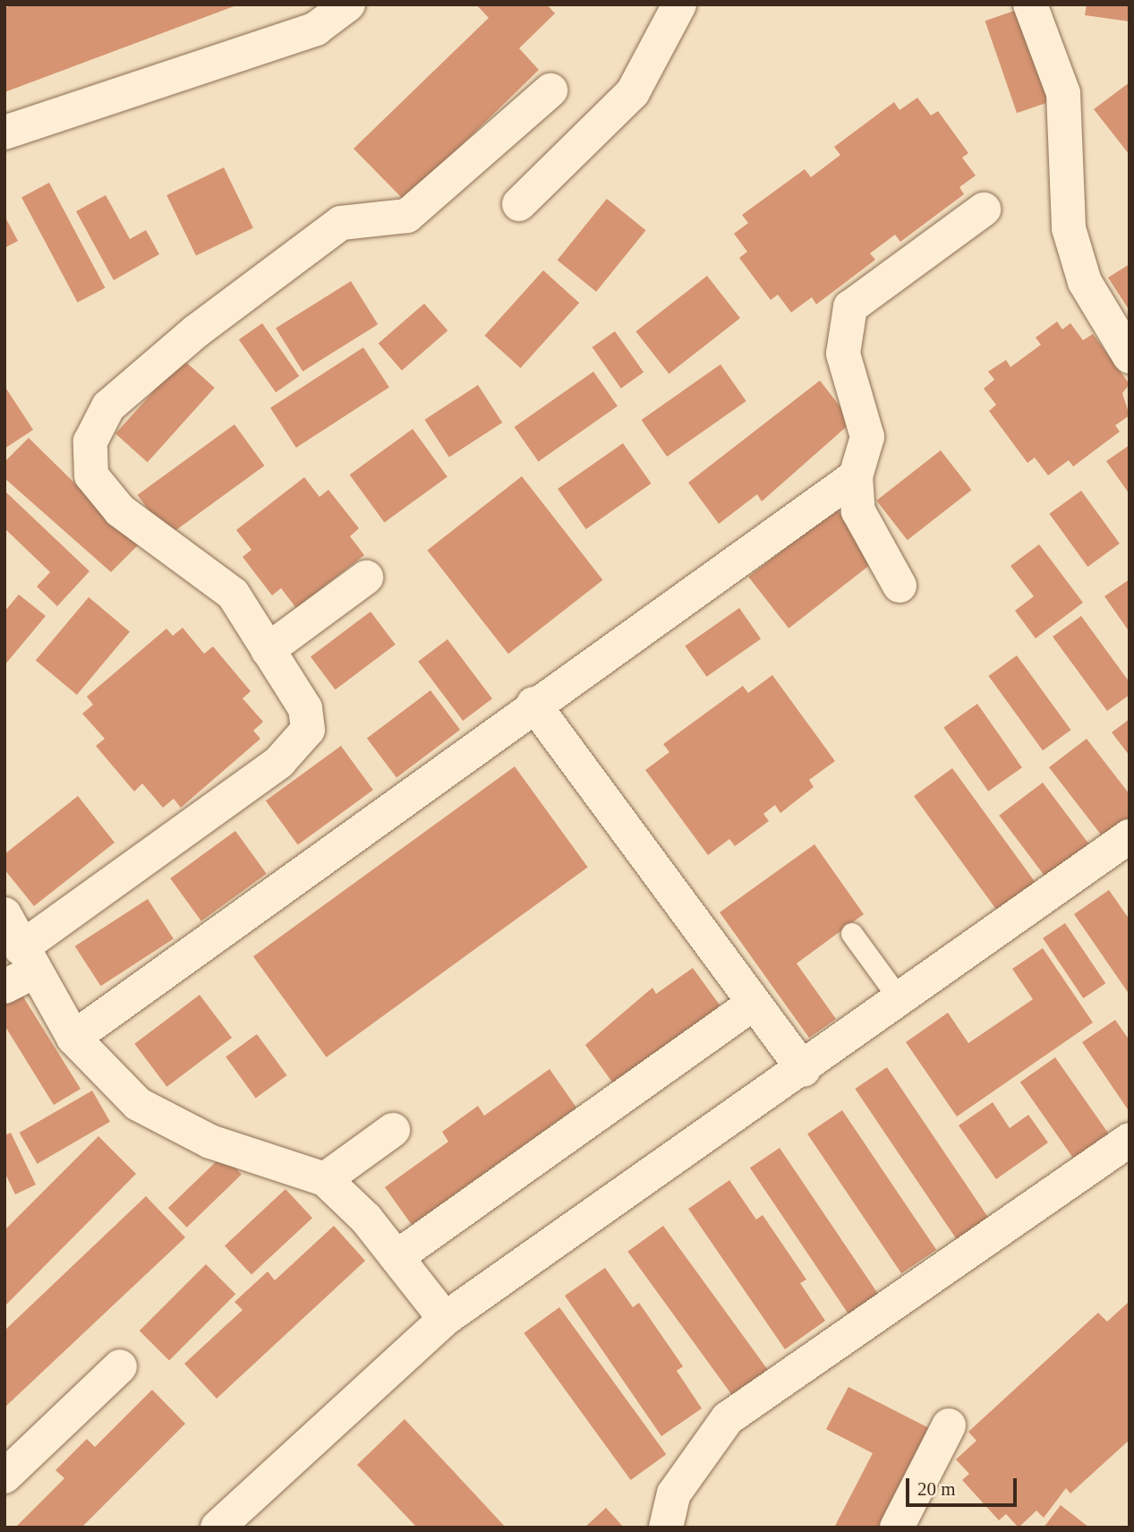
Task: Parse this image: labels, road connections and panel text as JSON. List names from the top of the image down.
{
  "scale_bar": "20 m"
}
